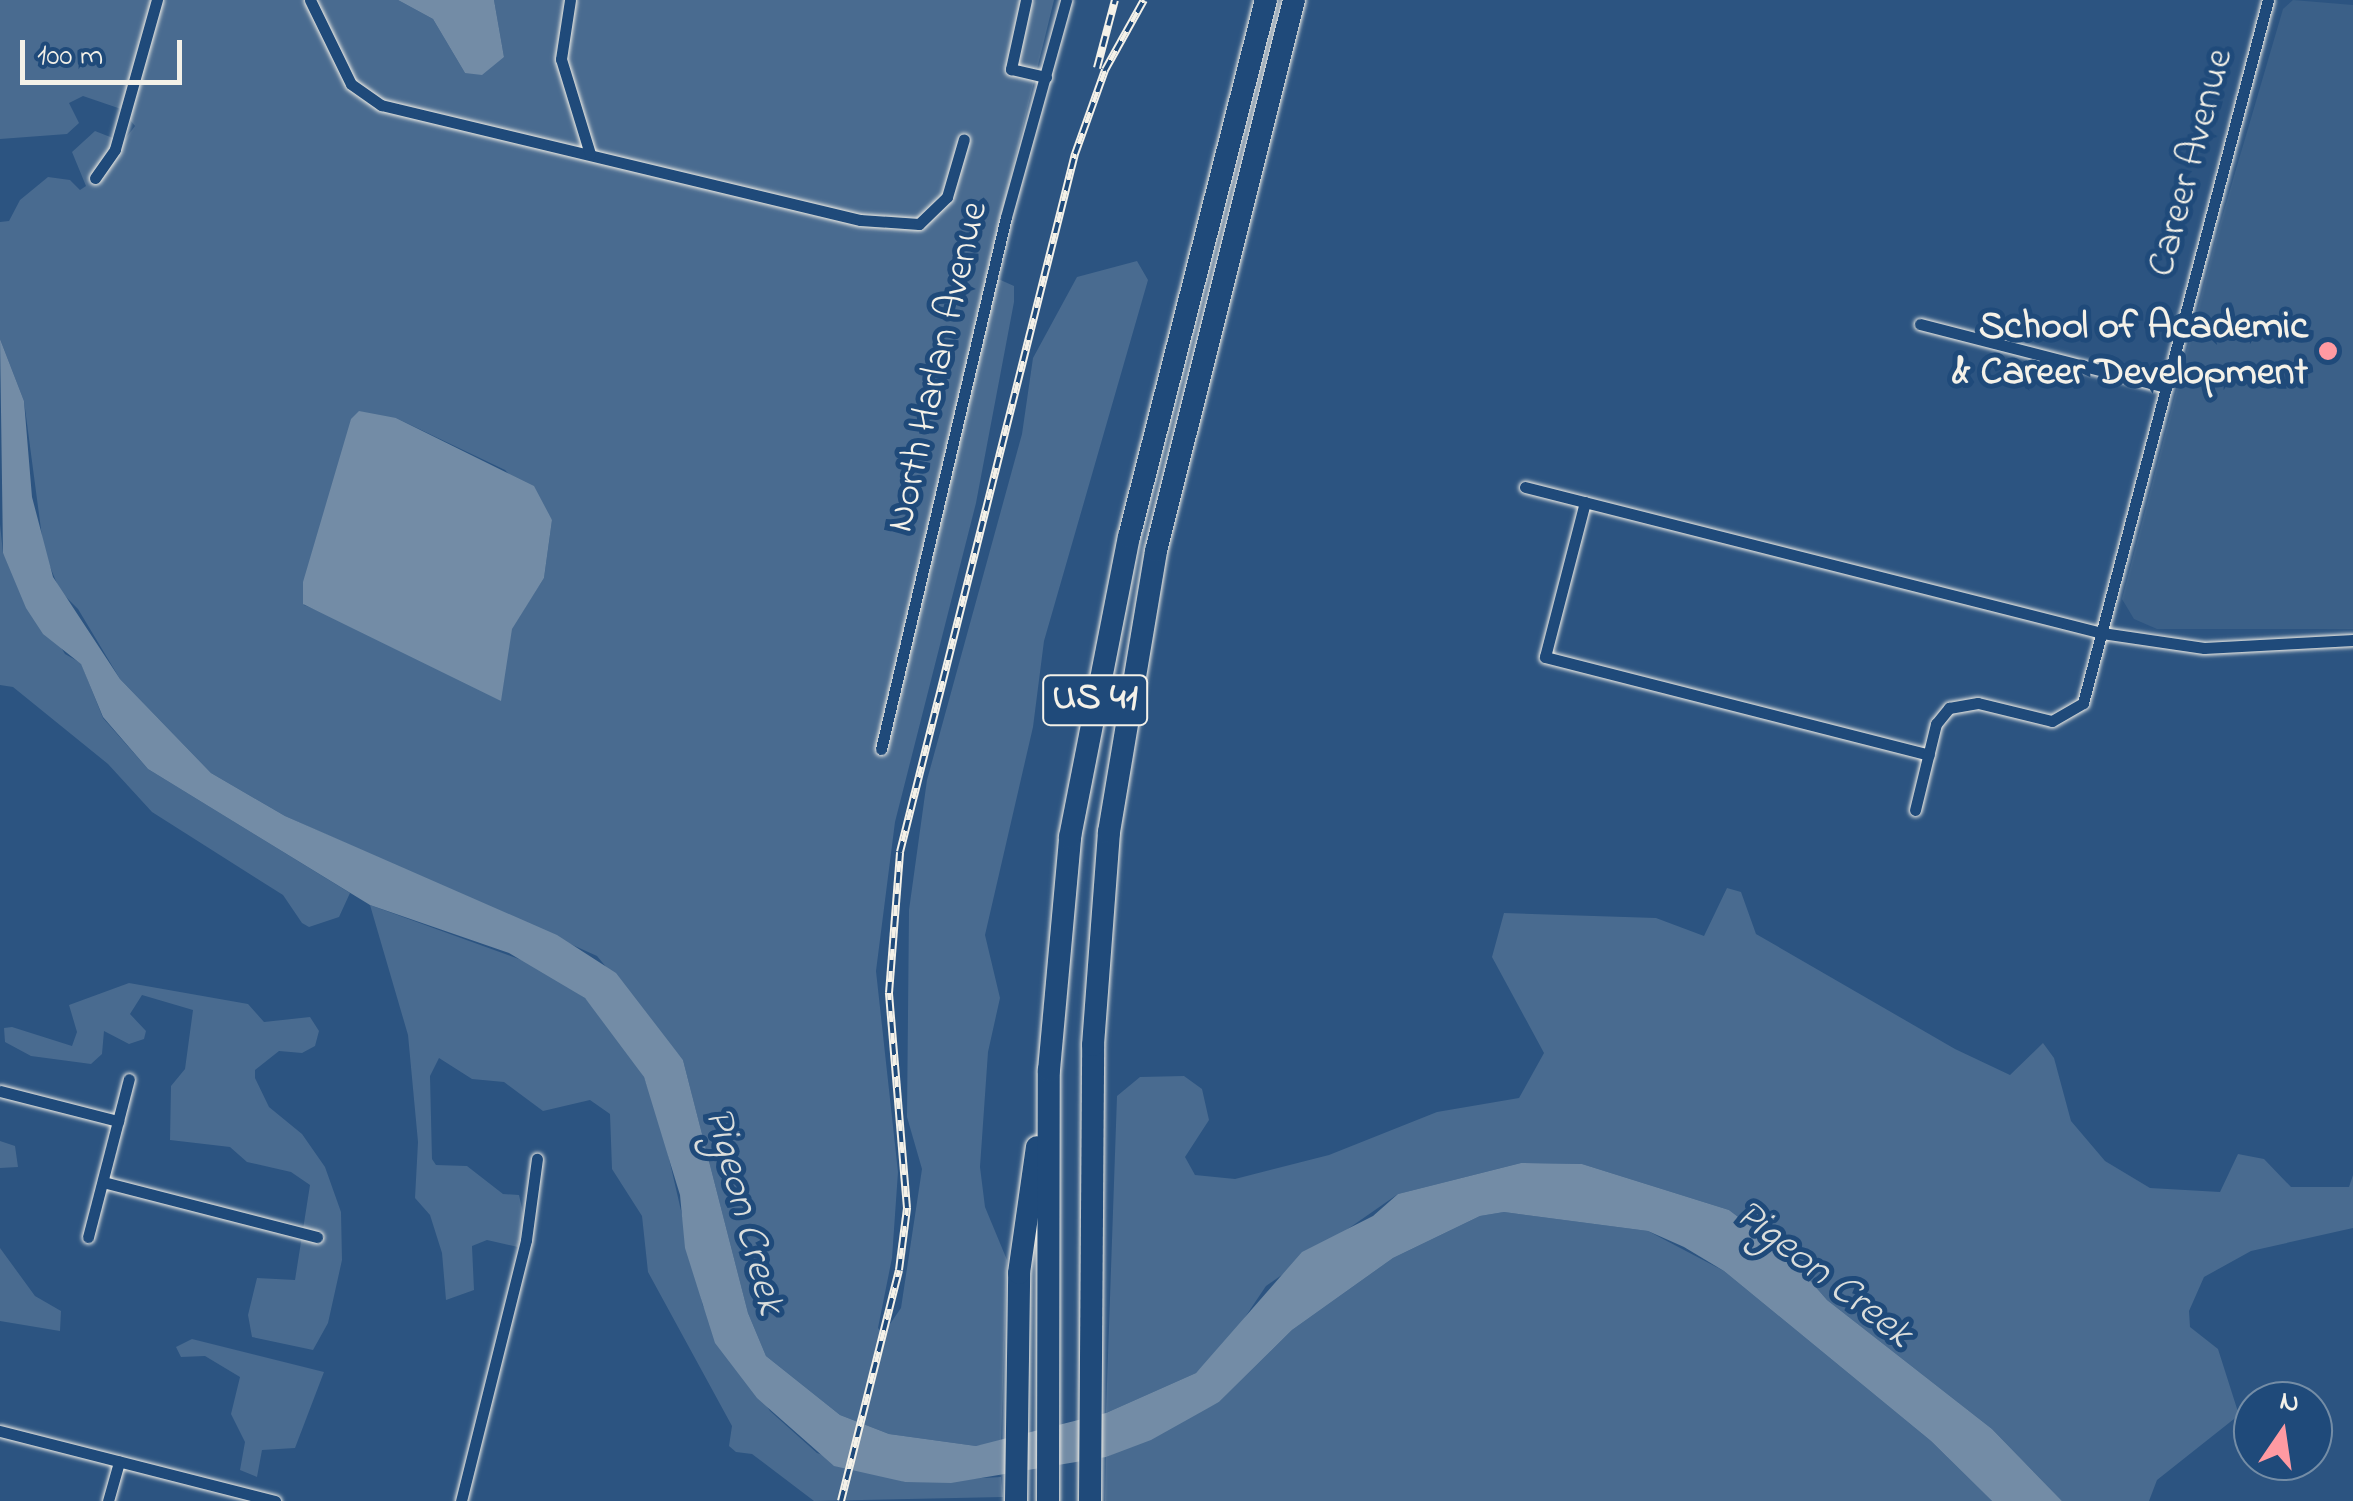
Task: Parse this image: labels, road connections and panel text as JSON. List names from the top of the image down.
{
  "streets": {
    "highway": ["US 41"],
    "street": ["Career Avenue", "North Harlan Avenue"]
  },
  "water": ["Pigeon Creek"],
  "places": ["School of Academic & Career Development"],
  "scale_bar": "100 m",
  "north": "top"
}
